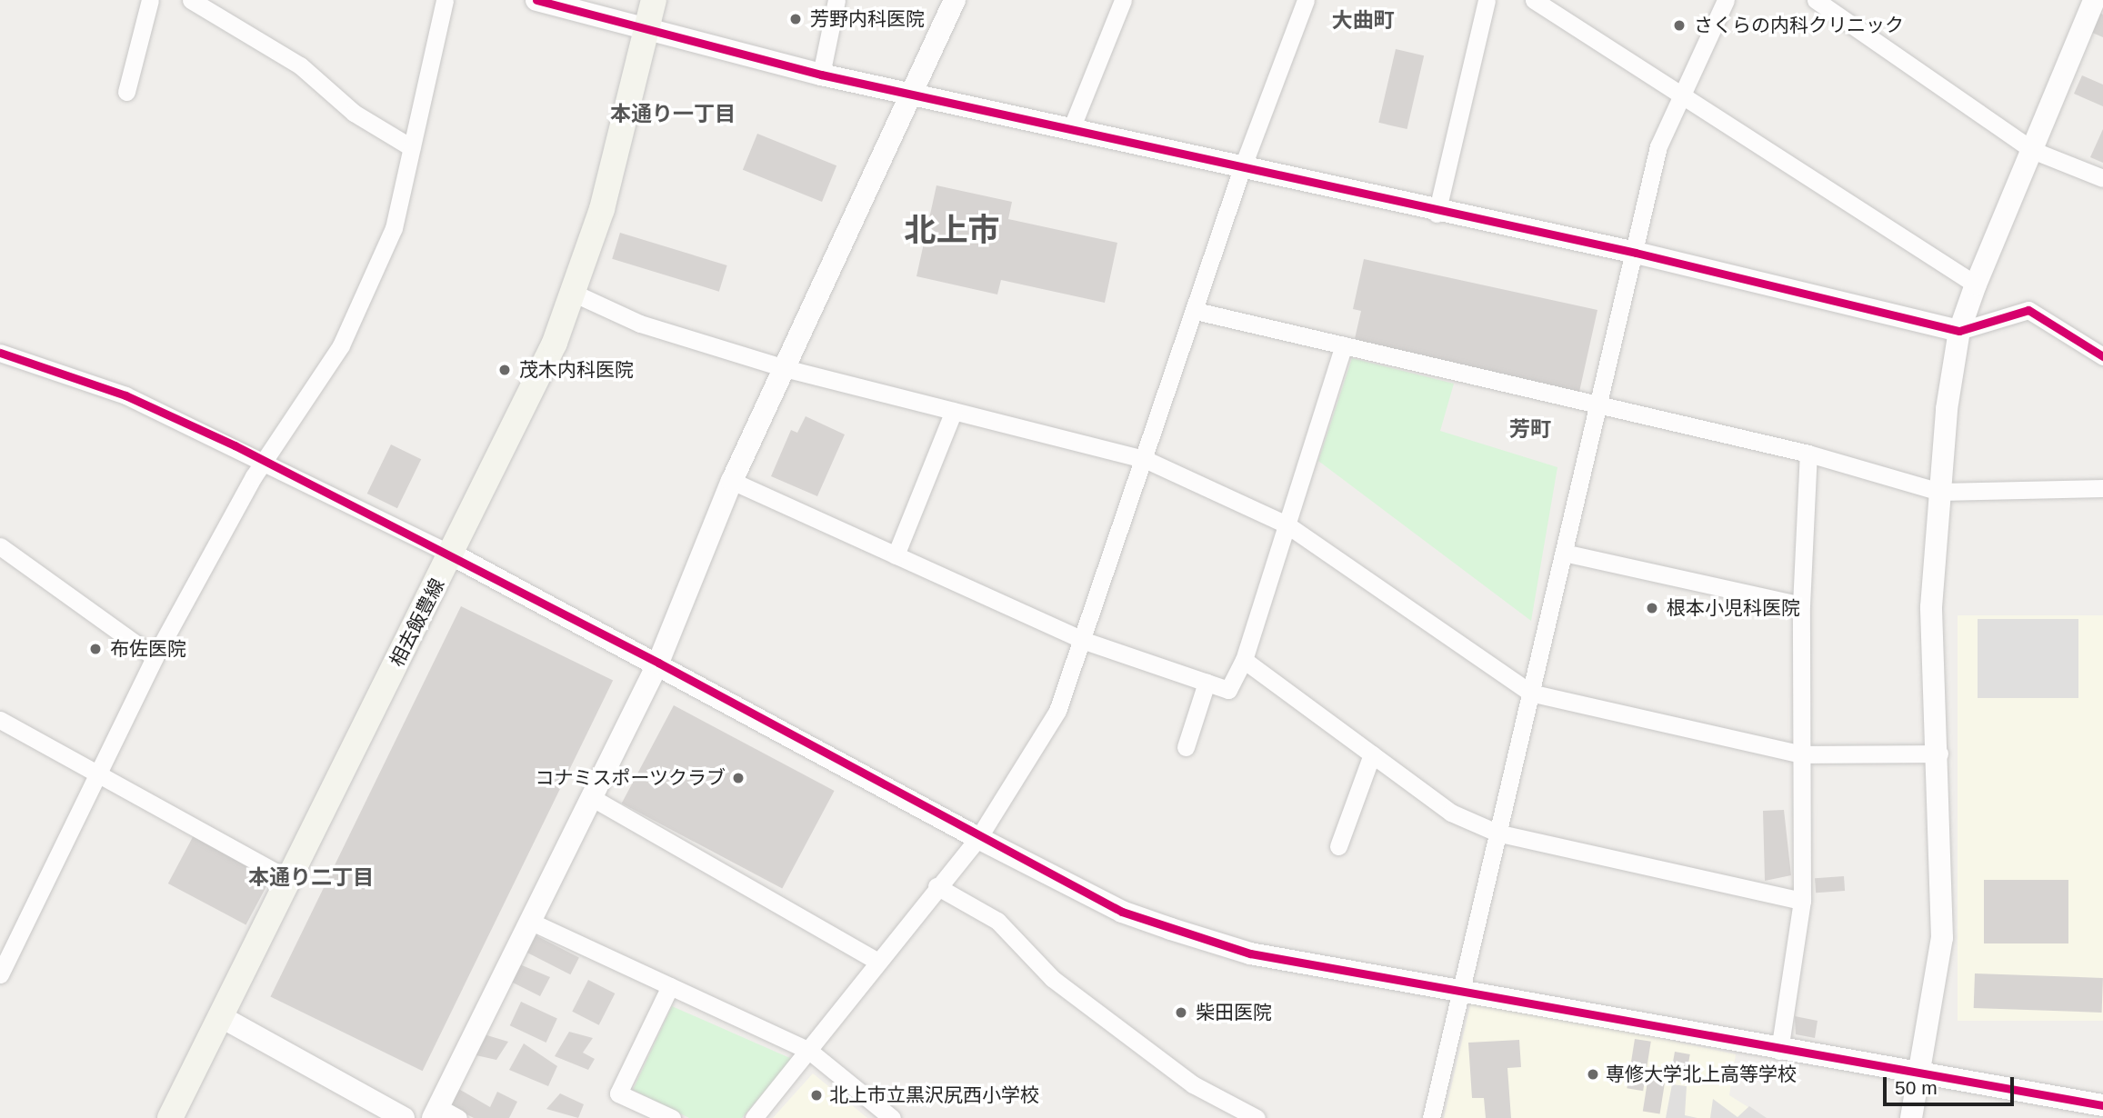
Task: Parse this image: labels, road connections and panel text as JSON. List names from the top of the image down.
{
  "streets": {
    "main road": ["相去飯豊線"]
  },
  "districts": [
    "大曲町",
    "本通り一丁目",
    "北上市",
    "芳町",
    "本通り二丁目"
  ],
  "places": [
    "芳野内科医院",
    "さくらの内科クリニック",
    "茂木内科医院",
    "根本小児科医院",
    "布佐医院",
    "コナミスポーツクラブ",
    "柴田医院",
    "専修大学北上高等学校",
    "北上市立黒沢尻西小学校"
  ],
  "scale_bar": "50 m"
}
